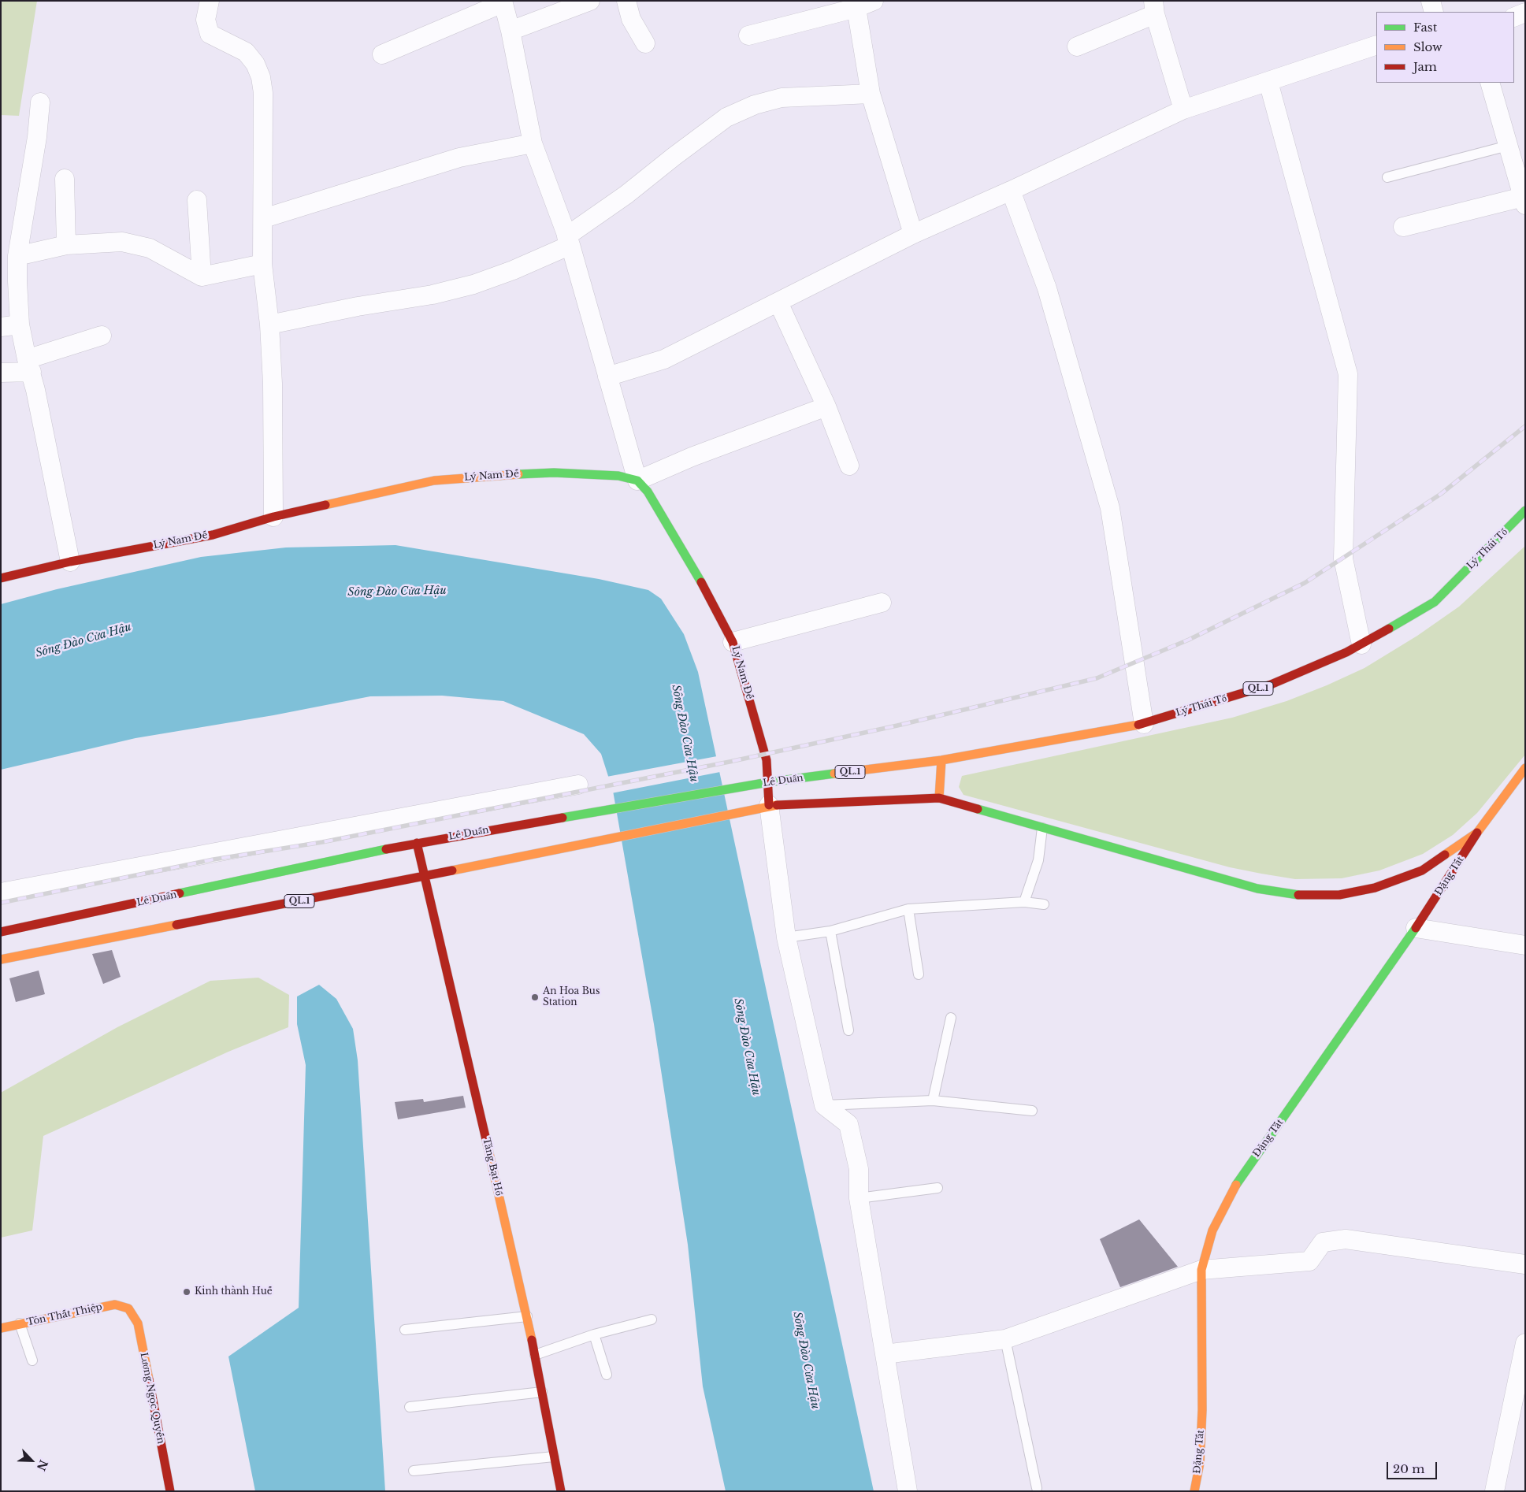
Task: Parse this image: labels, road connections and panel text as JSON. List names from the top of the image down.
{
  "streets": {
    "main road": [
      "Lý Nam Đế",
      "Lý Thái Tổ",
      "QL.1",
      "Lê Duẩn",
      "Đặng Tất",
      "Tăng Bạt Hổ",
      "Tôn Thất Thiệp",
      "Lương Ngọc Quyến"
    ]
  },
  "crossings": [
    ["Lý Nam Đế", "QL.1"],
    ["Lý Nam Đế", "Lê Duẩn"],
    ["Lý Thái Tổ", "Lê Duẩn"],
    ["QL.1", "Đặng Tất"],
    ["QL.1", "Tăng Bạt Hổ"],
    ["Lê Duẩn", "Tăng Bạt Hổ"],
    ["Tôn Thất Thiệp", "Lương Ngọc Quyến"]
  ],
  "water": ["Sông Đào Cửa Hậu"],
  "places": ["An Hoa Bus Station", "Kinh thành Huế"],
  "legend": ["Fast", "Slow", "Jam"],
  "scale_bar": "20 m",
  "north": "bottom right"
}
